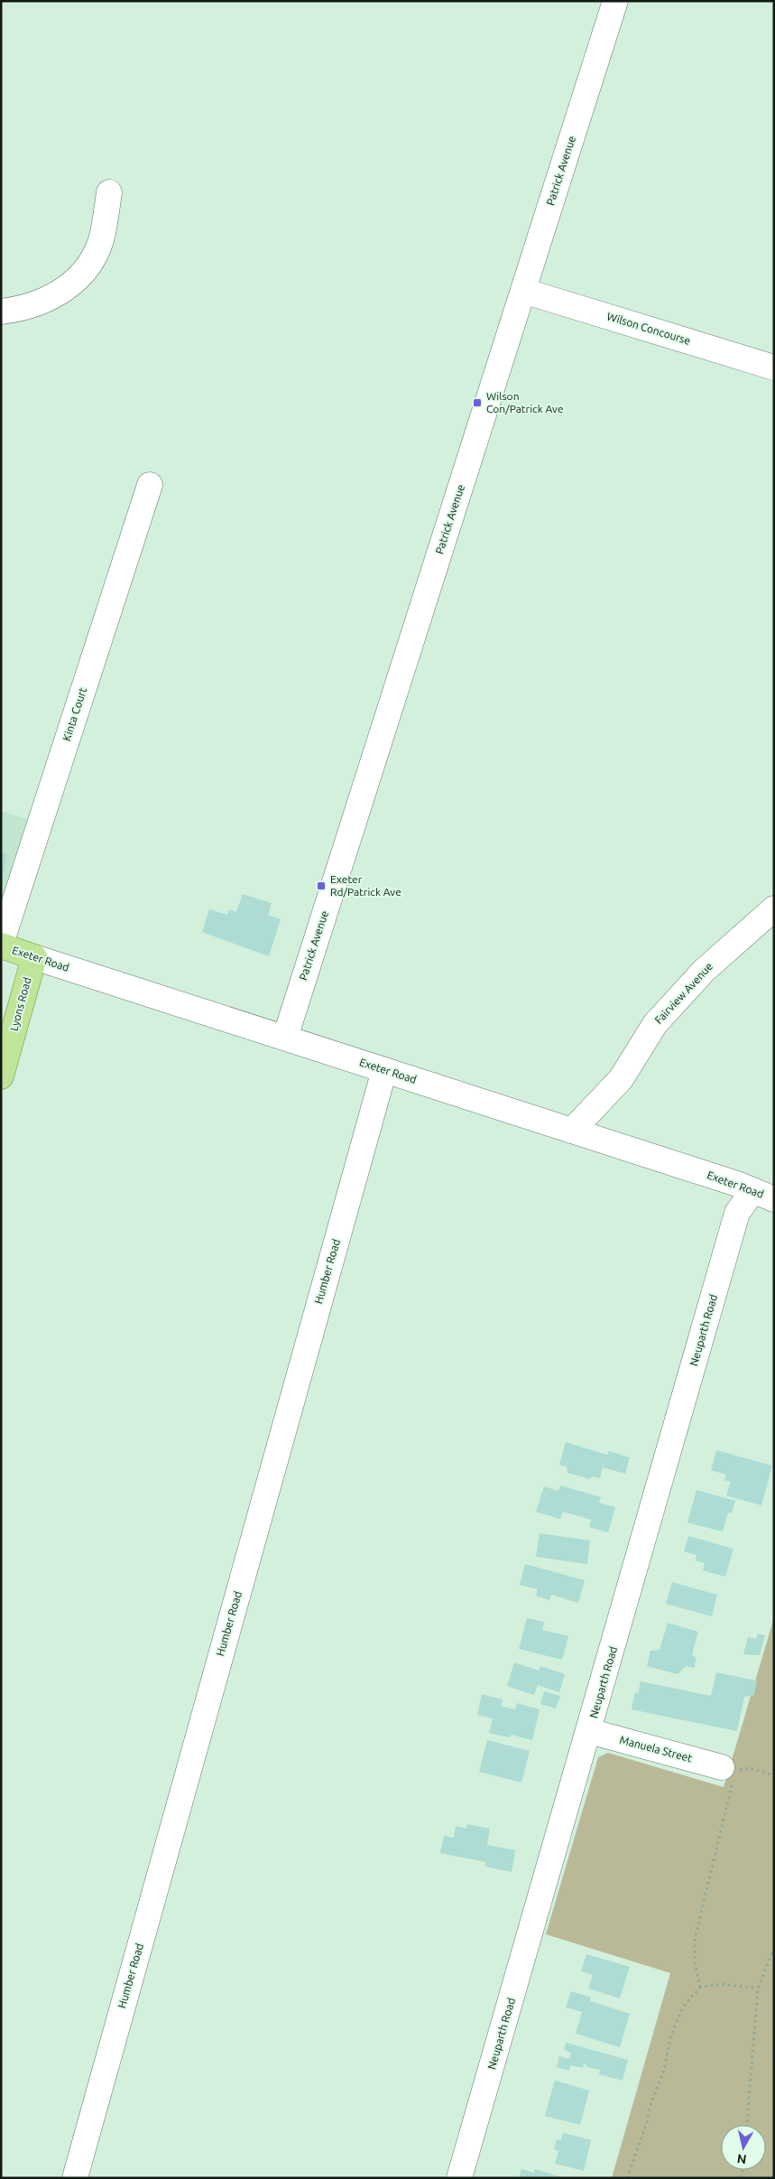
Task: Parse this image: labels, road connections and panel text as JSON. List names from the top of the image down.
{
  "streets": {
    "main road": ["Exeter Road", "Lyons Road"],
    "street": [
      "Patrick Avenue",
      "Wilson Concourse",
      "Kinta Court",
      "Fairview Avenue",
      "Humber Road",
      "Neuparth Road",
      "Manuela Street"
    ]
  },
  "crossings": [
    ["Patrick Avenue", "Wilson Concourse"],
    ["Patrick Avenue", "Exeter Road"],
    ["Kinta Court", "Exeter Road"],
    ["Exeter Road", "Fairview Avenue"],
    ["Exeter Road", "Lyons Road"],
    ["Exeter Road", "Humber Road"],
    ["Exeter Road", "Neuparth Road"],
    ["Neuparth Road", "Manuela Street"]
  ],
  "places": {
    "transit": ["Wilson Con/Patrick Ave", "Exeter Rd/Patrick Ave"]
  },
  "north": "bottom"
}
